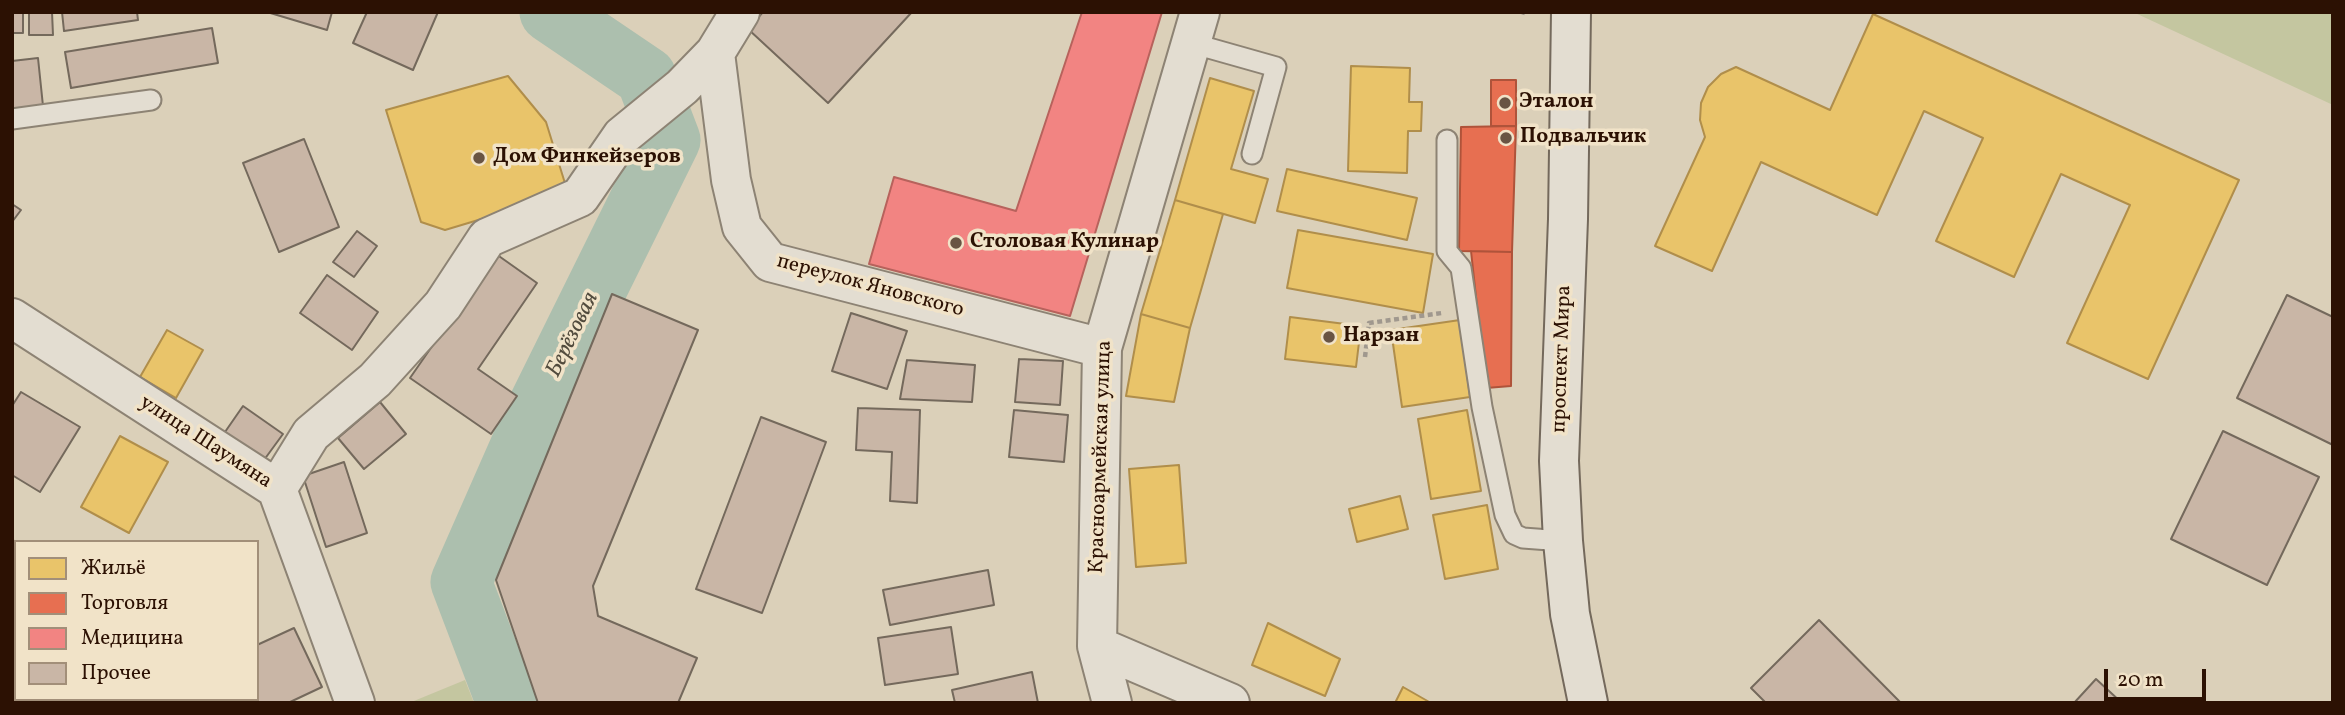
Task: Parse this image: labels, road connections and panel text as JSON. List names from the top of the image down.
{
  "streets": {
    "street": [
      "переулок Яновского",
      "проспект Мира",
      "улица Шаумяна",
      "Красноармейская улица"
    ]
  },
  "crossings": [
    ["переулок Яновского", "Красноармейская улица"]
  ],
  "water": ["Берёзовая"],
  "places": [
    "Эталон",
    "Подвальчик",
    "Дом Финкейзеров",
    "Столовая Кулинар",
    "Нарзан"
  ],
  "legend": [
    "Жильё",
    "Торговля",
    "Медицина",
    "Прочее"
  ],
  "scale_bar": "20 m"
}
